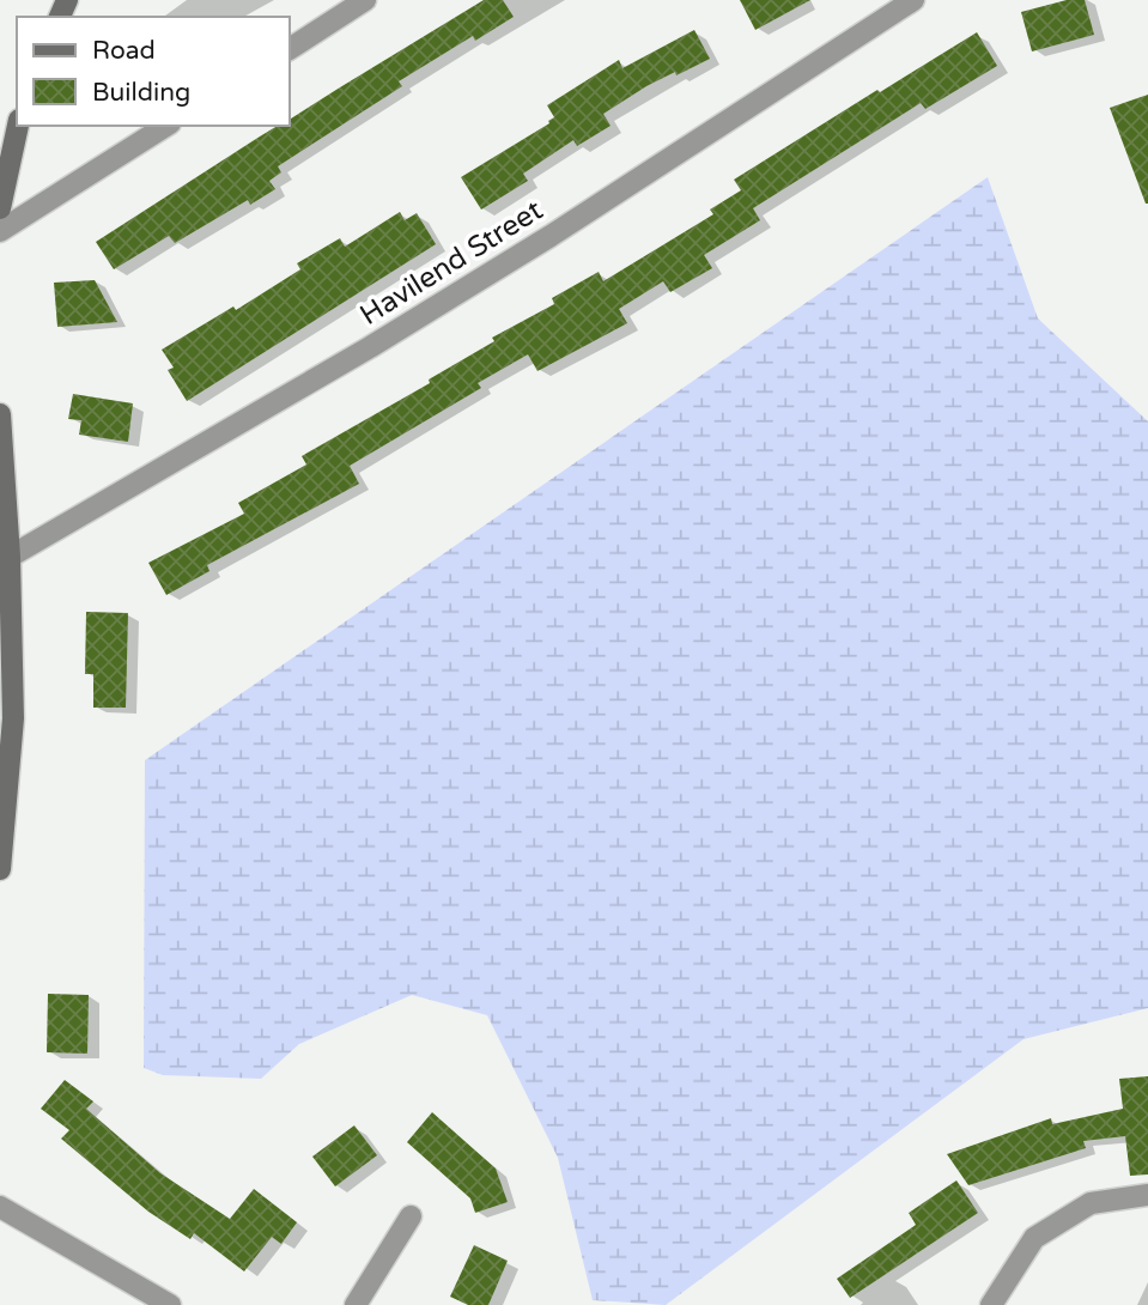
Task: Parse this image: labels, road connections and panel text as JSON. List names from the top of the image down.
{
  "streets": {
    "street": ["Havilend Street"]
  },
  "legend": ["Road", "Building"]
}
